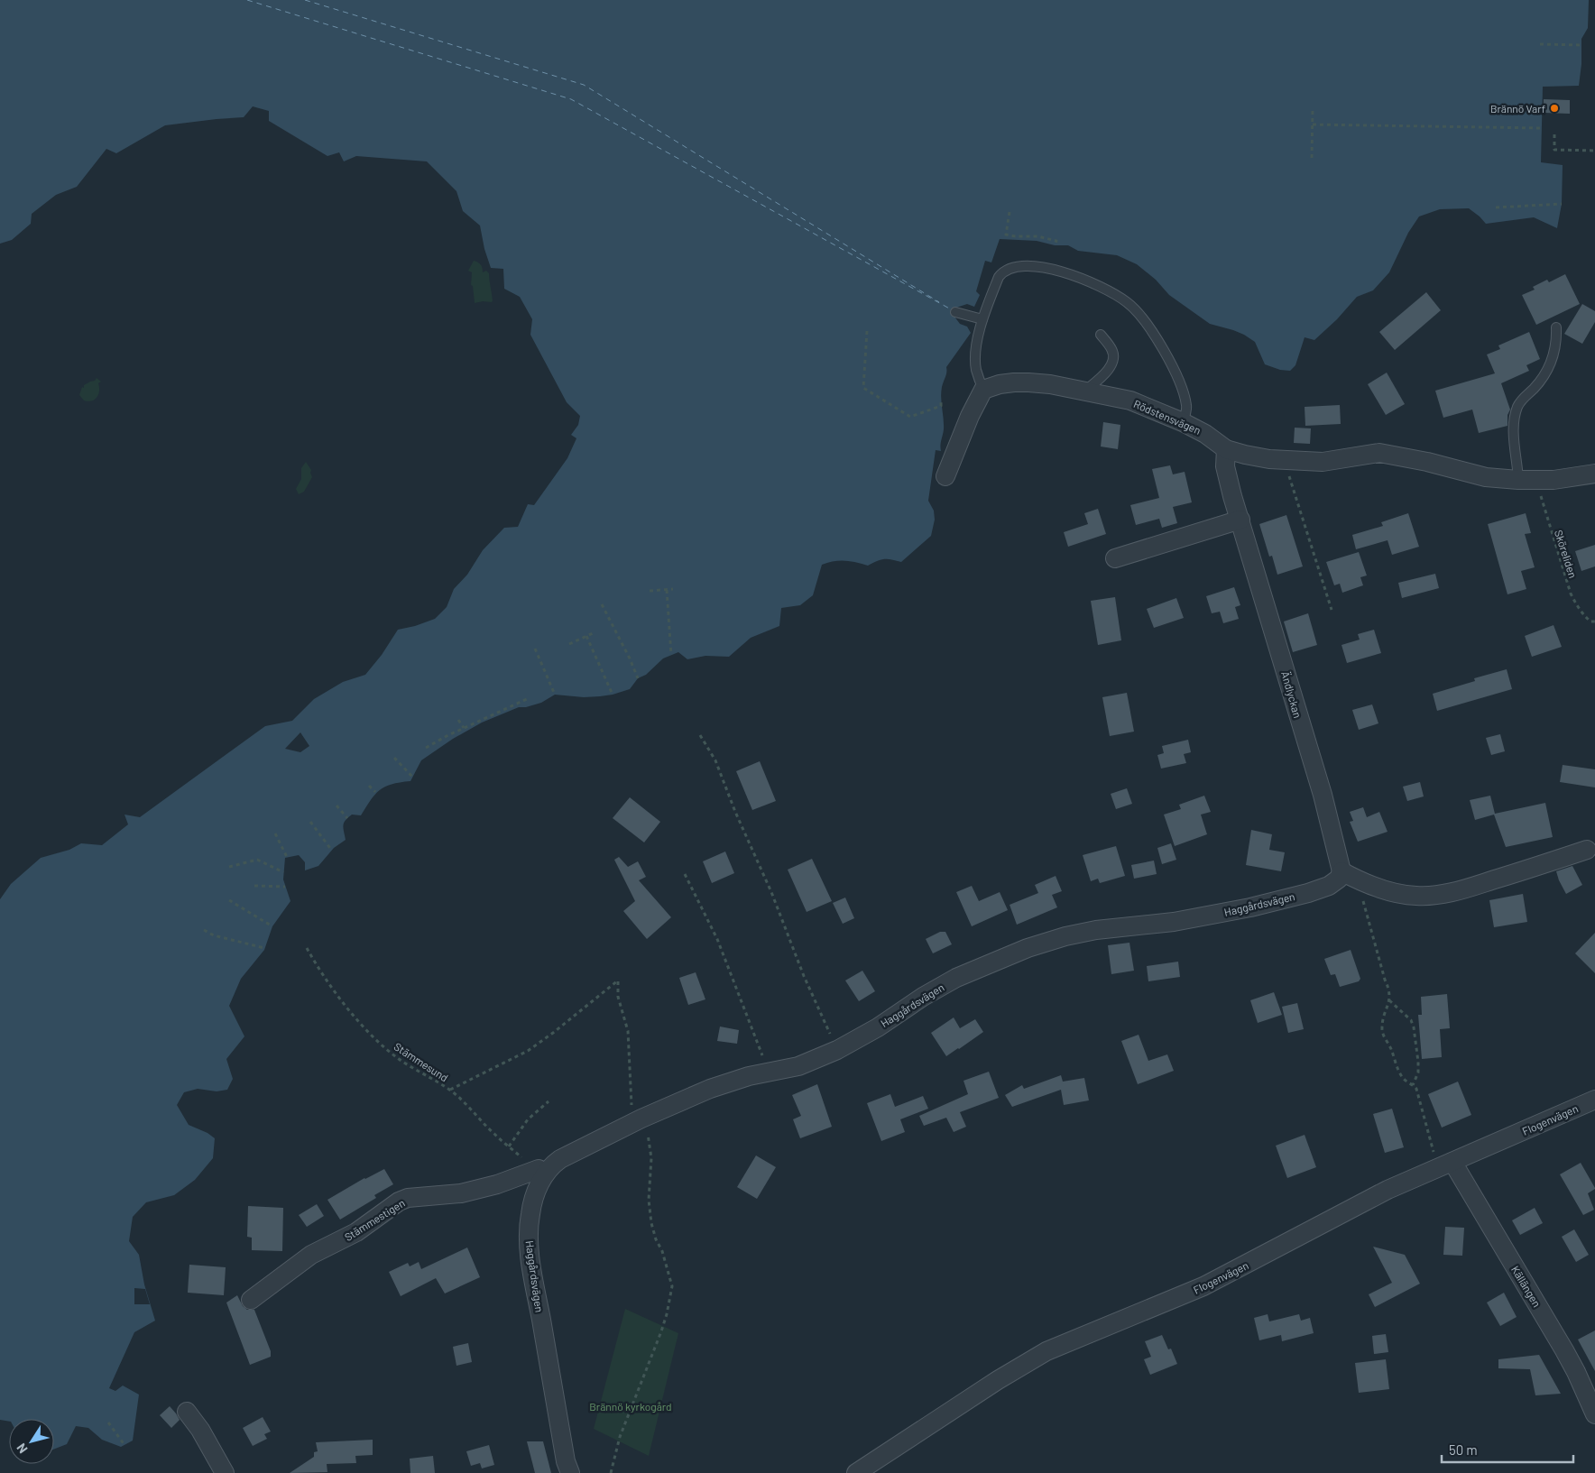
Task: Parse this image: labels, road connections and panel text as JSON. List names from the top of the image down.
{
  "streets": {
    "street": [
      "Rödstensvägen",
      "Ändlyckan",
      "Haggårdsvägen",
      "Flogenvägen",
      "Stämmestigen",
      "Källängen"
    ],
    "path": ["Sköreliden", "Stämmesund"]
  },
  "crossings": [
    ["Rödstensvägen", "Sköreliden"],
    ["Rödstensvägen", "Ändlyckan"],
    ["Ändlyckan", "Haggårdsvägen"],
    ["Stämmesund", "Stämmestigen"],
    ["Flogenvägen", "Källängen"]
  ],
  "parks": ["Brännö kyrkogård"],
  "places": ["Brännö Varf"],
  "scale_bar": "50 m",
  "north": "bottom left"
}
